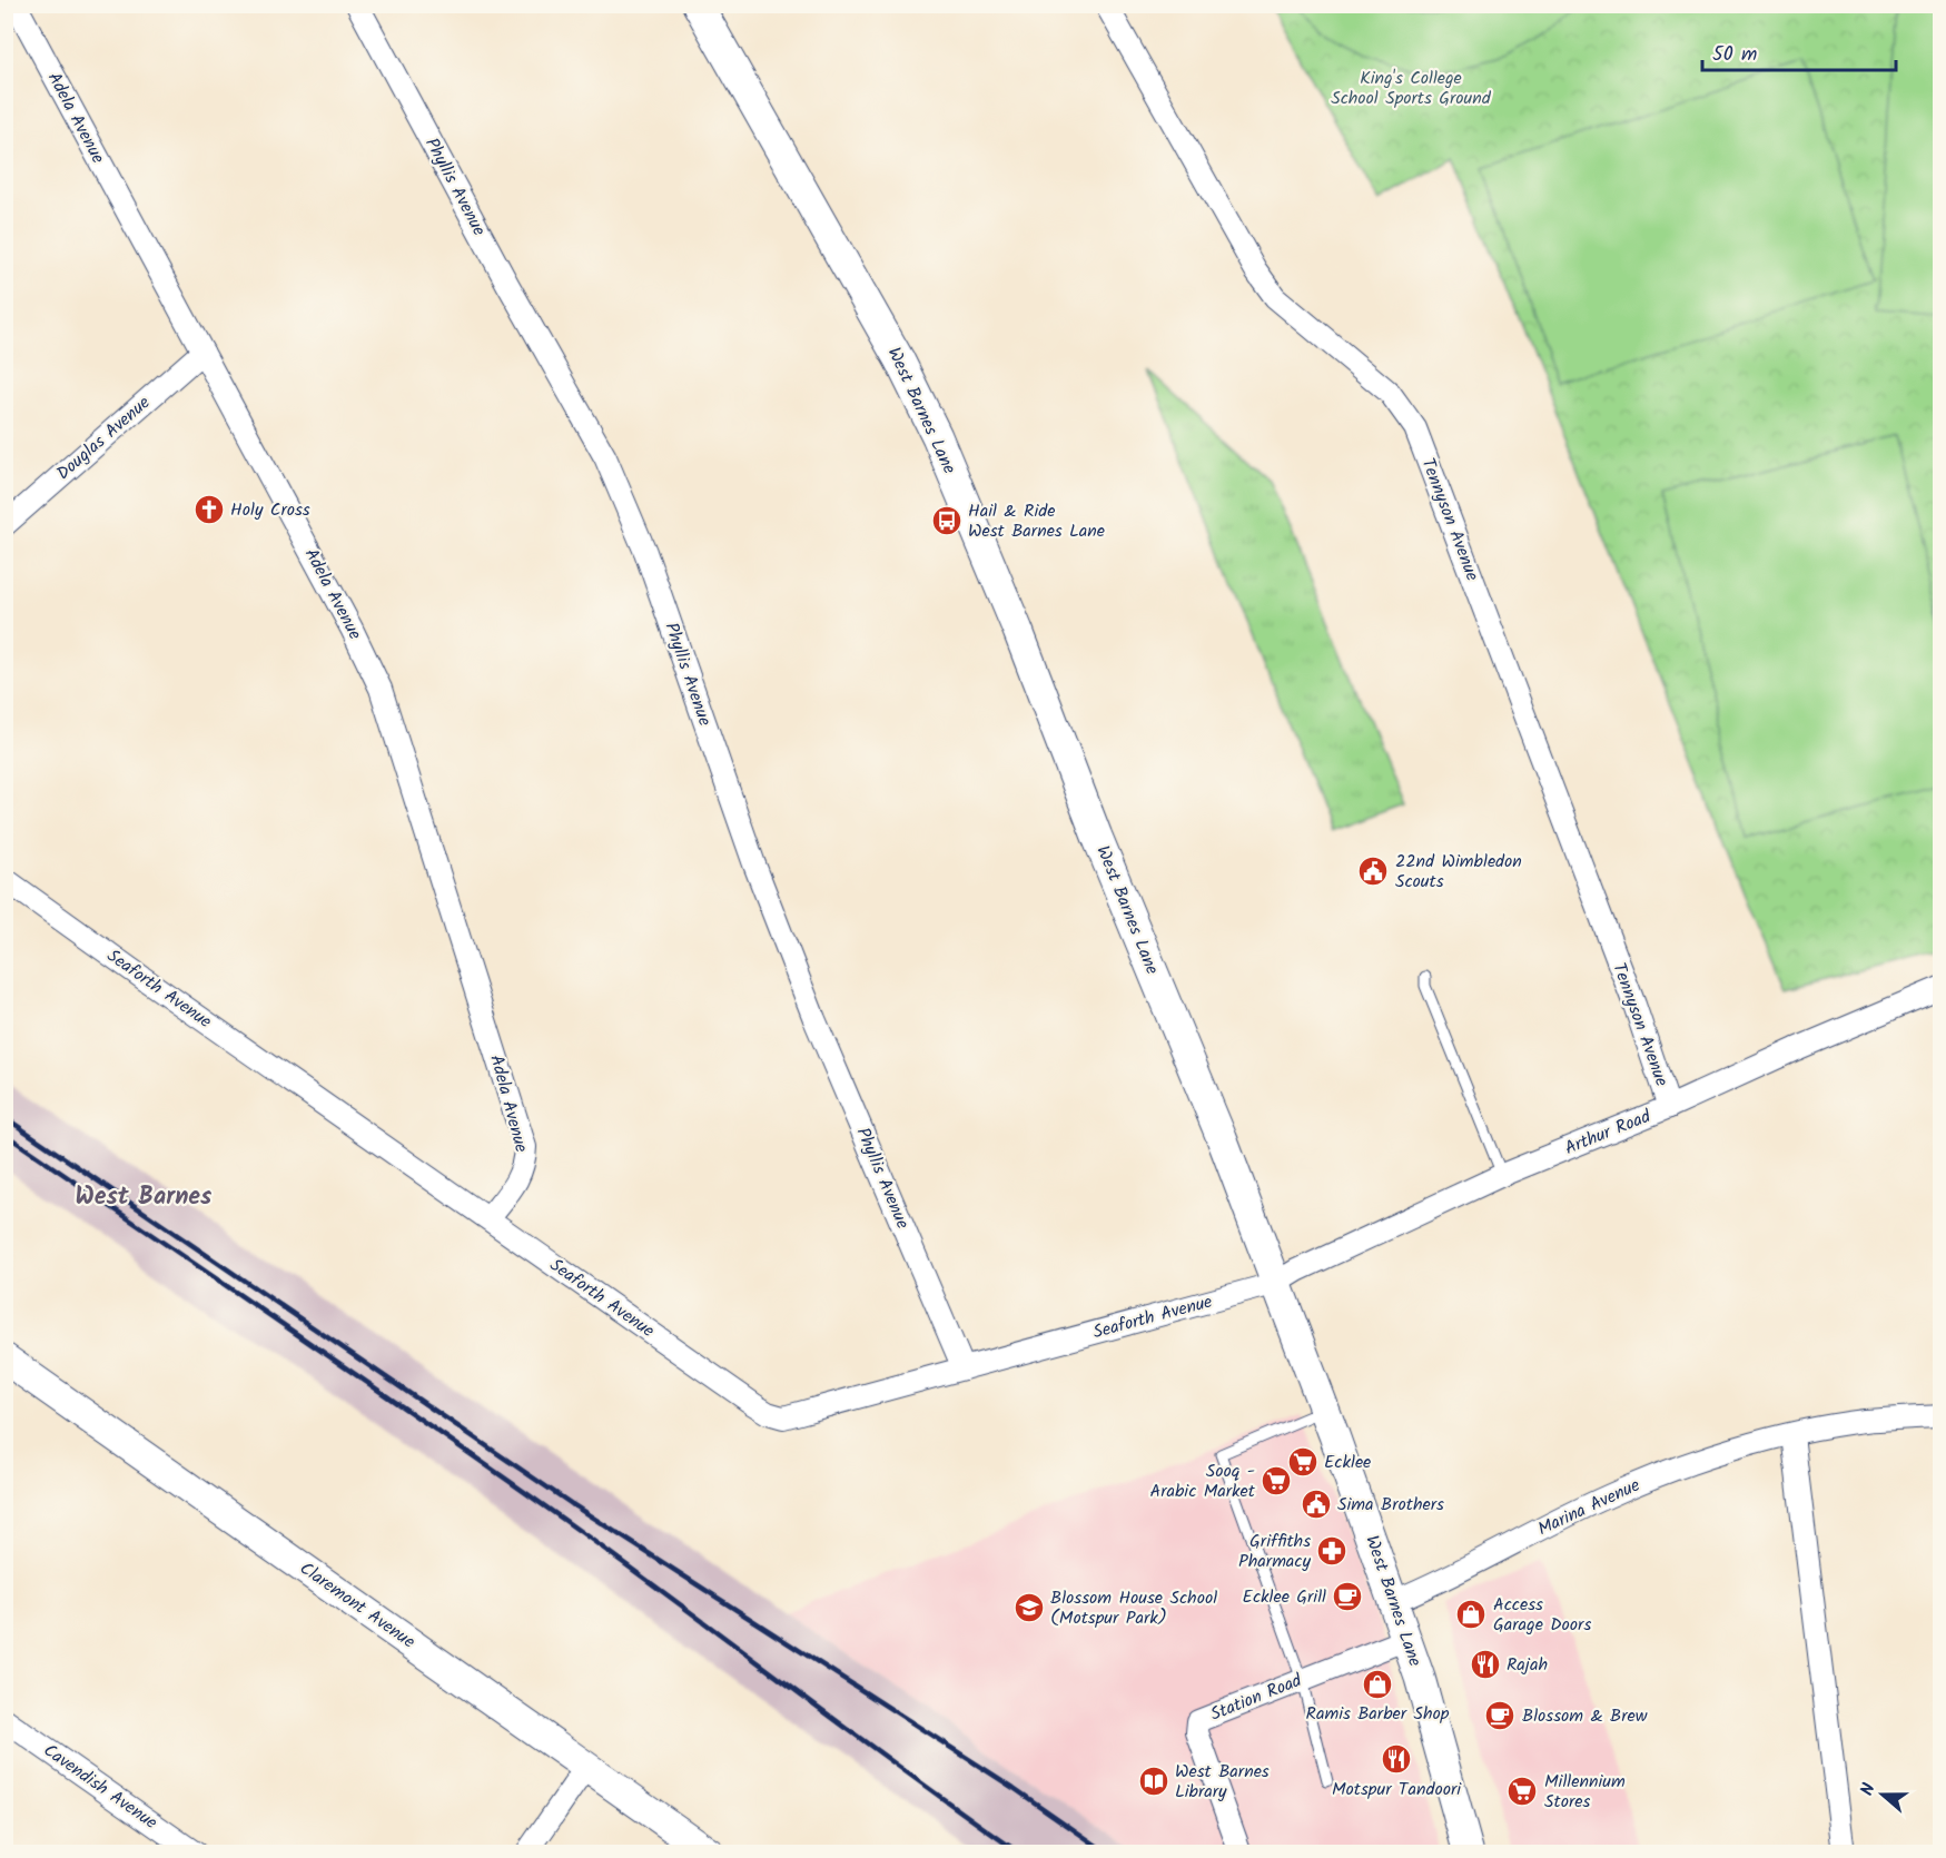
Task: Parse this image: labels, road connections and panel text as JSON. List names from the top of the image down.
{
  "streets": {
    "street": [
      "Adela Avenue",
      "Phyllis Avenue",
      "West Barnes Lane",
      "Douglas Avenue",
      "Tennyson Avenue",
      "Seaforth Avenue",
      "Arthur Road",
      "Marina Avenue",
      "Claremont Avenue",
      "Station Road",
      "Cavendish Avenue"
    ]
  },
  "crossings": [
    ["Adela Avenue", "Douglas Avenue"],
    ["Adela Avenue", "Seaforth Avenue"],
    ["Phyllis Avenue", "Seaforth Avenue"],
    ["West Barnes Lane", "Seaforth Avenue"],
    ["West Barnes Lane", "Arthur Road"],
    ["West Barnes Lane", "Marina Avenue"],
    ["West Barnes Lane", "Station Road"],
    ["Tennyson Avenue", "Arthur Road"],
    ["Seaforth Avenue", "Arthur Road"]
  ],
  "districts": ["West Barnes"],
  "parks": ["King's College School Sports Ground"],
  "places": {
    "church": ["Holy Cross"],
    "bus stop": ["Hail & Ride West Barnes Lane"],
    "public building": ["22nd Wimbledon Scouts", "Sima Brothers"],
    "supermarket": ["Ecklee", "Sooq - Arabic Market", "Millennium Stores"],
    "pharmacy": ["Griffiths Pharmacy"],
    "cafe": ["Ecklee Grill", "Blossom & Brew"],
    "school or university": ["Blossom House School (Motspur Park)"],
    "shop": ["Access Garage Doors", "Ramis Barber Shop"],
    "restaurant": ["Rajah", "Motspur Tandoori"],
    "library": ["West Barnes Library"]
  },
  "scale_bar": "50 m",
  "north": "left"
}
